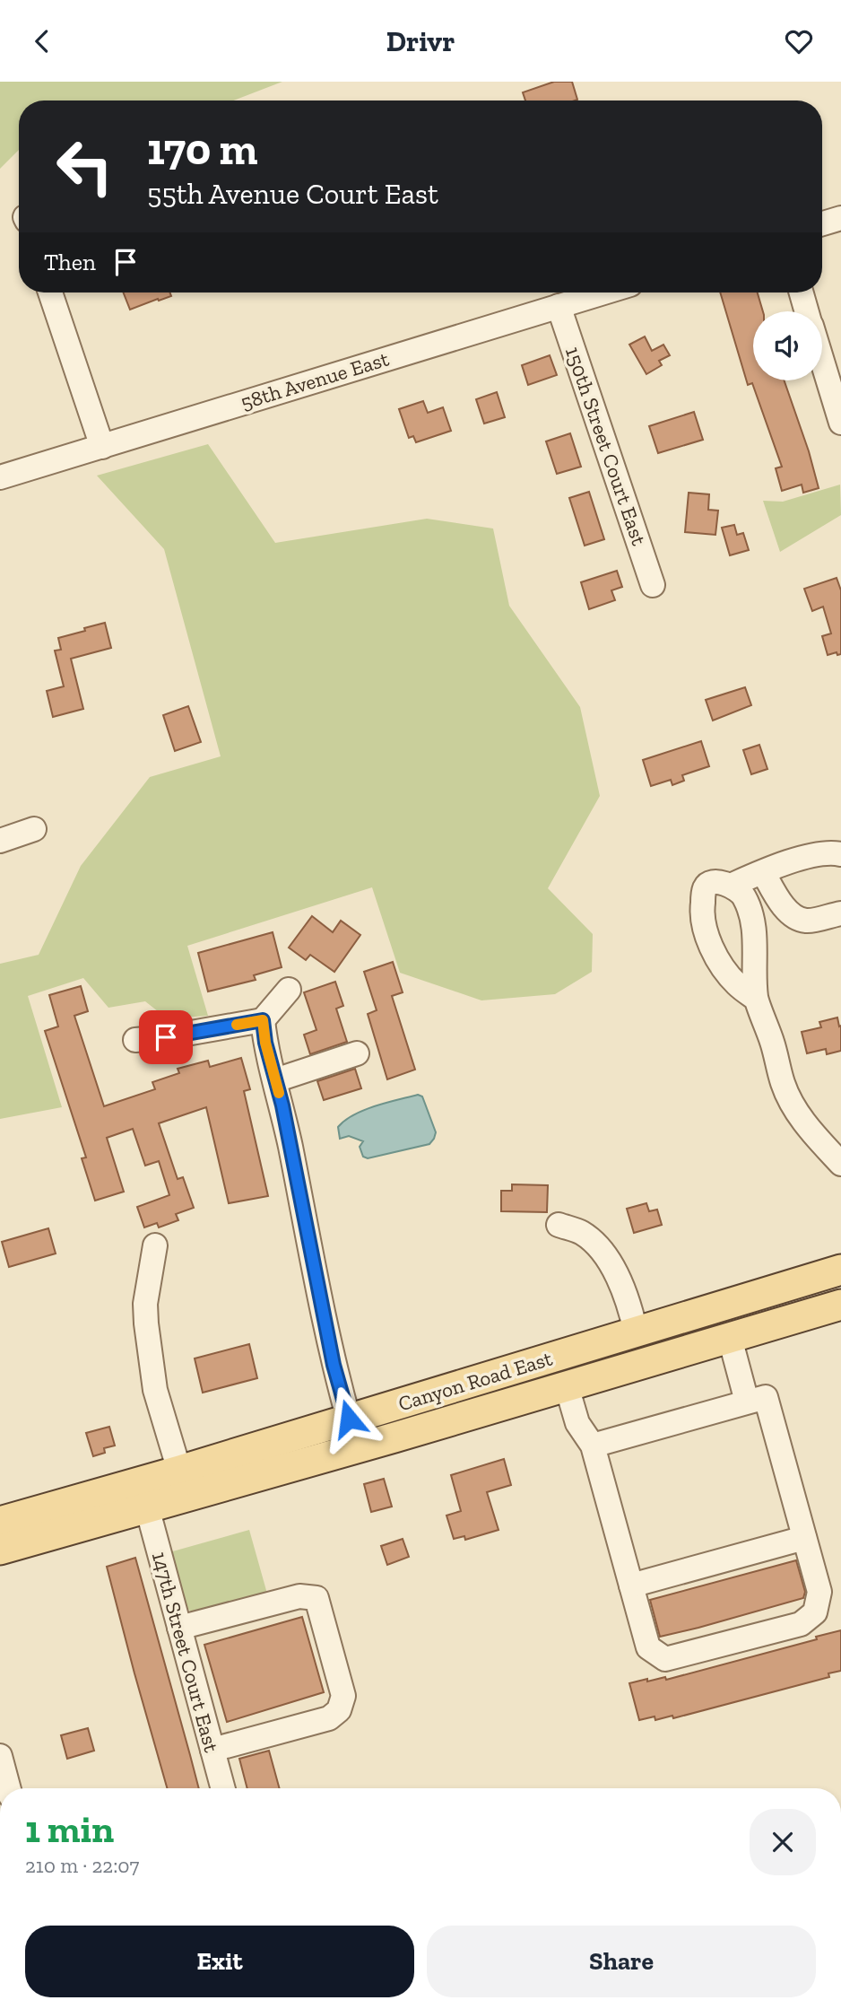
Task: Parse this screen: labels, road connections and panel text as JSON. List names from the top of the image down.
{
  "streets": {
    "main road": ["Canyon Road East"],
    "street": ["58th Avenue East", "150th Street Court East", "147th Street Court East"]
  },
  "crossings": [
    ["58th Avenue East", "150th Street Court East"],
    ["Canyon Road East", "147th Street Court East"]
  ],
  "page": {
    "header": "Drivr",
    "turn": ["170 m", "55th Avenue Court East"],
    "then": "Then",
    "heading": ["1 min", "210 m · 22:07"],
    "buttons": ["Exit", "Share"]
  }
}
